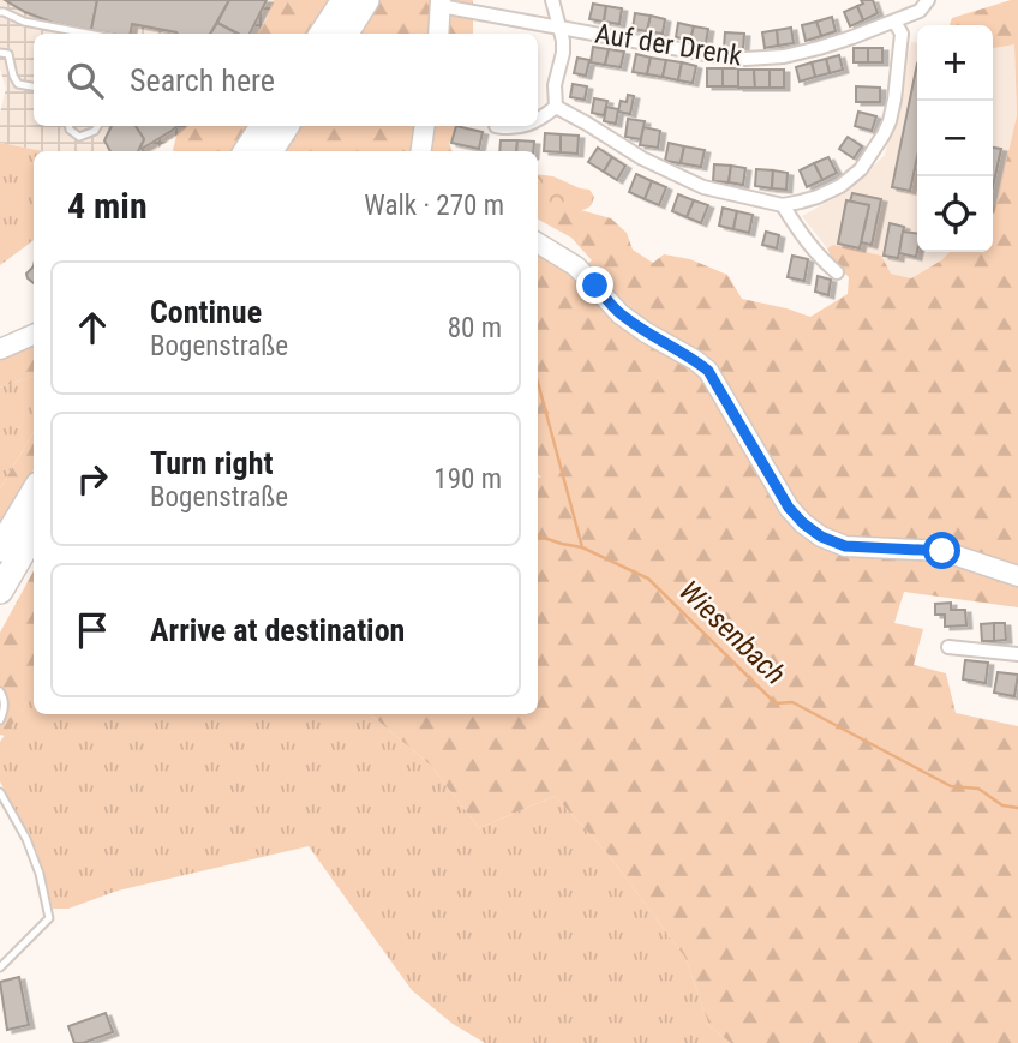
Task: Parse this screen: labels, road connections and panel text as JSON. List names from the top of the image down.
{
  "streets": {
    "street": ["Auf der Drenk"]
  },
  "water": ["Wiesenbach"],
  "page": {
    "map_buttons": ["+", "−"],
    "search": "Search here",
    "heading": ["4 min", "Walk · 270 m"],
    "list": [
      ["Continue", "Bogenstraße", "80 m"],
      ["Turn right", "Bogenstraße", "190 m"],
      "Arrive at destination"
    ]
  }
}
